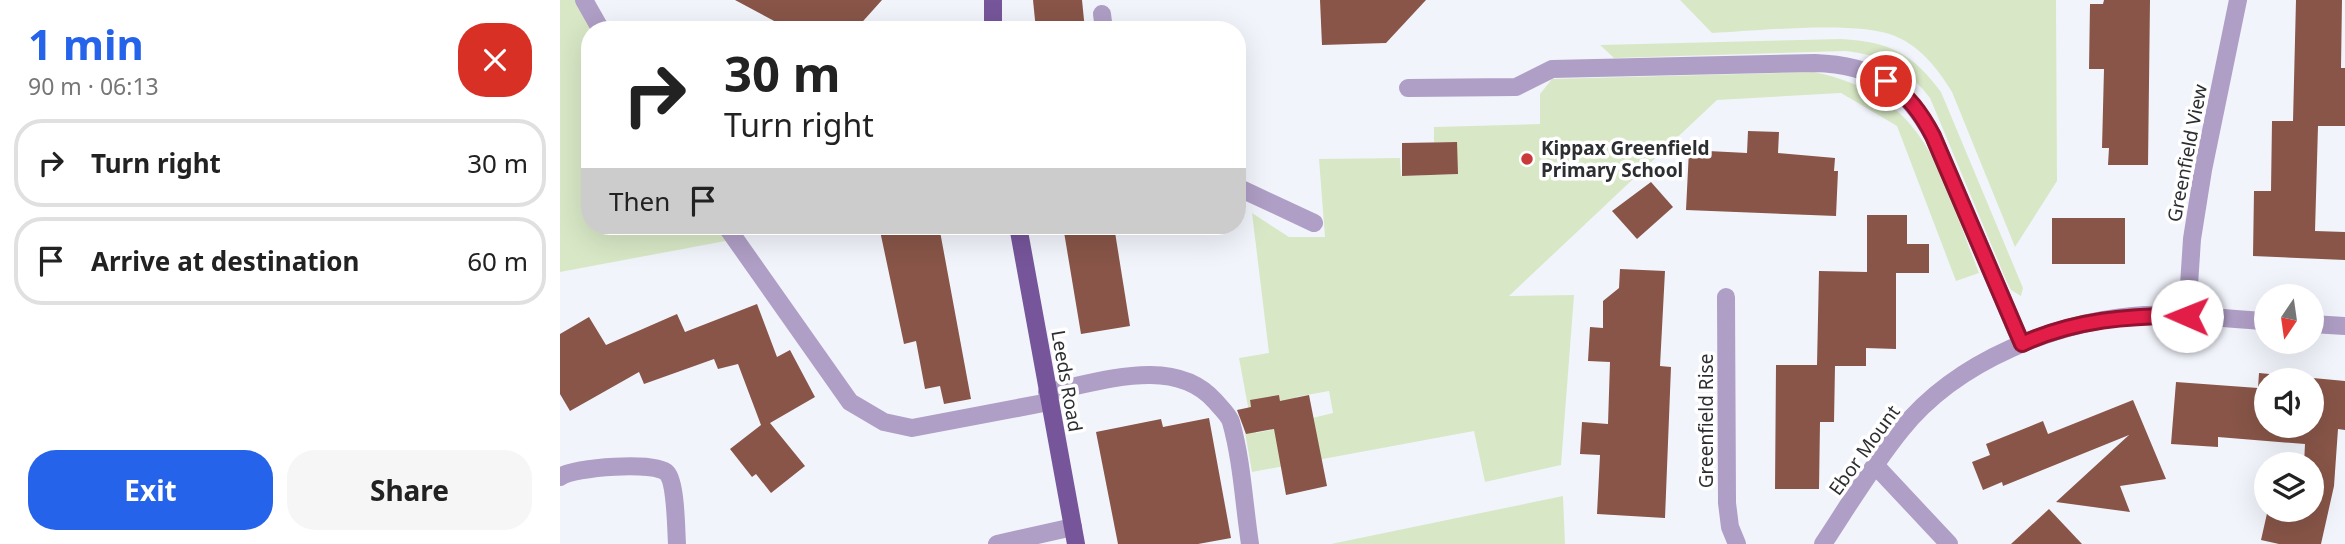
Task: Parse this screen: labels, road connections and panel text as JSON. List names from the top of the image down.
{
  "streets": {
    "main road": ["Leeds Road"],
    "street": ["Greenfield View", "Greenfield Rise", "Ebor Mount"]
  },
  "crossings": [
    ["Greenfield View", "Ebor Mount"]
  ],
  "places": ["Kippax Greenfield Primary School"],
  "north": "bottom",
  "page": {
    "heading": ["1 min", "90 m · 06:13"],
    "turn": ["30 m", "Turn right"],
    "list": [
      {
        "name": "Turn right",
        "value": "30 m"
      },
      {
        "name": "Arrive at destination",
        "value": "60 m"
      }
    ],
    "then": "Then",
    "buttons": ["Exit", "Share"]
  }
}
